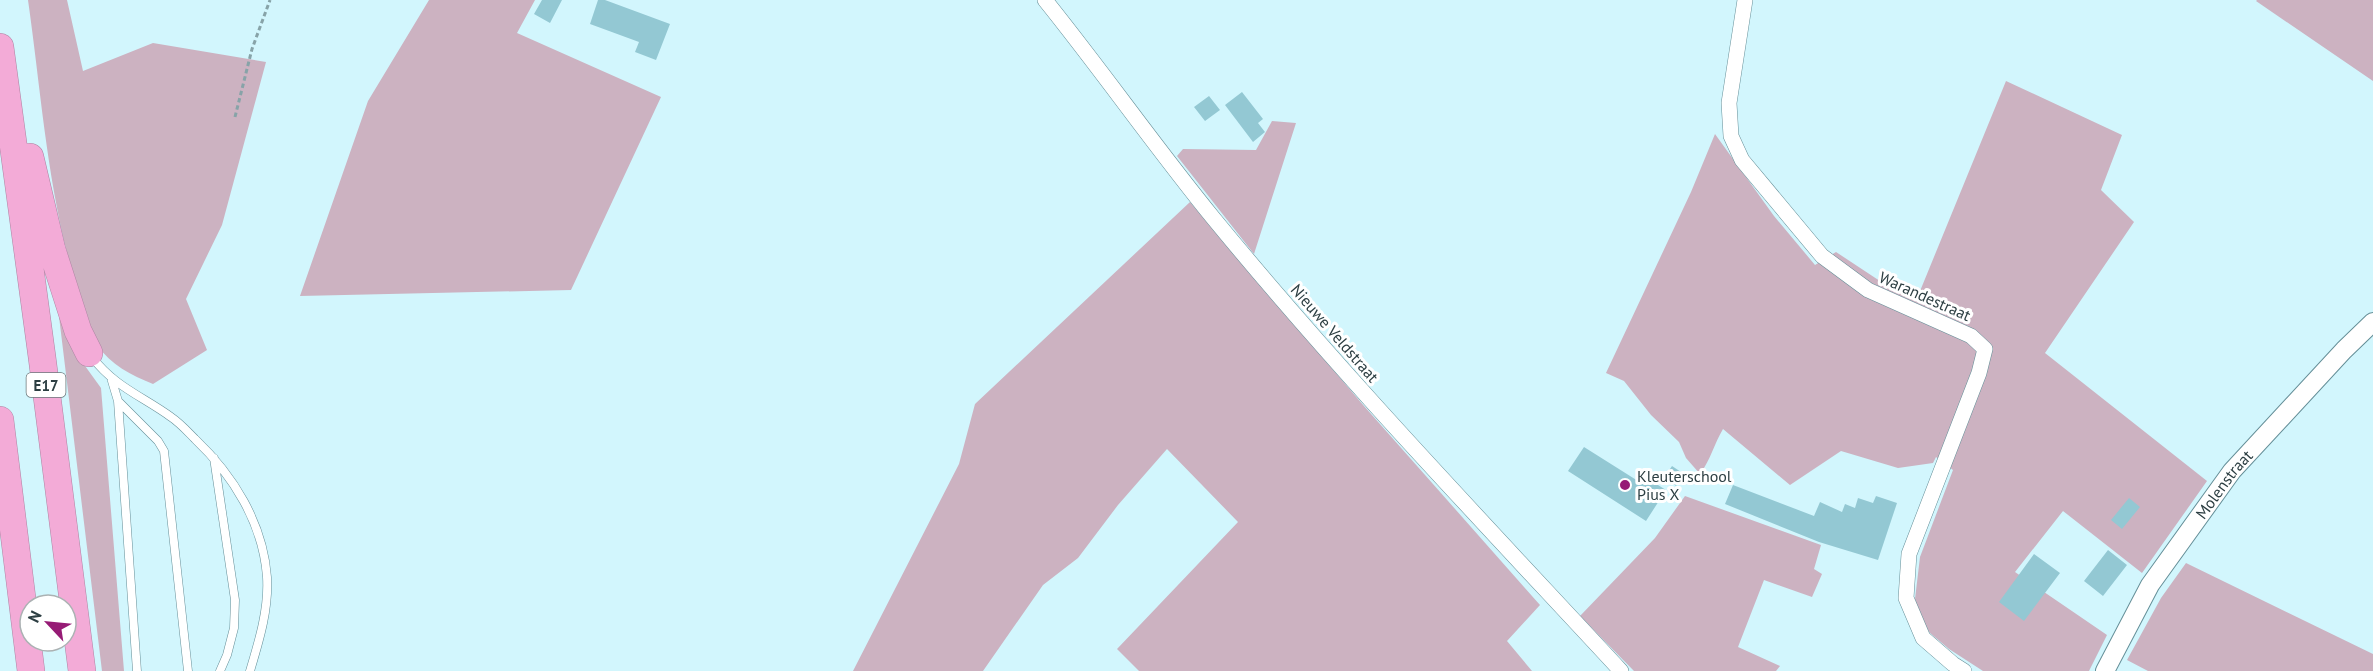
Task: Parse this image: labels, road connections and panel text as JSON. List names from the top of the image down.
{
  "streets": {
    "highway": ["E17"],
    "street": ["Warandestraat", "Nieuwe Veldstraat", "Molenstraat"]
  },
  "places": ["Kleuterschool Pius X"],
  "north": "top left"
}
